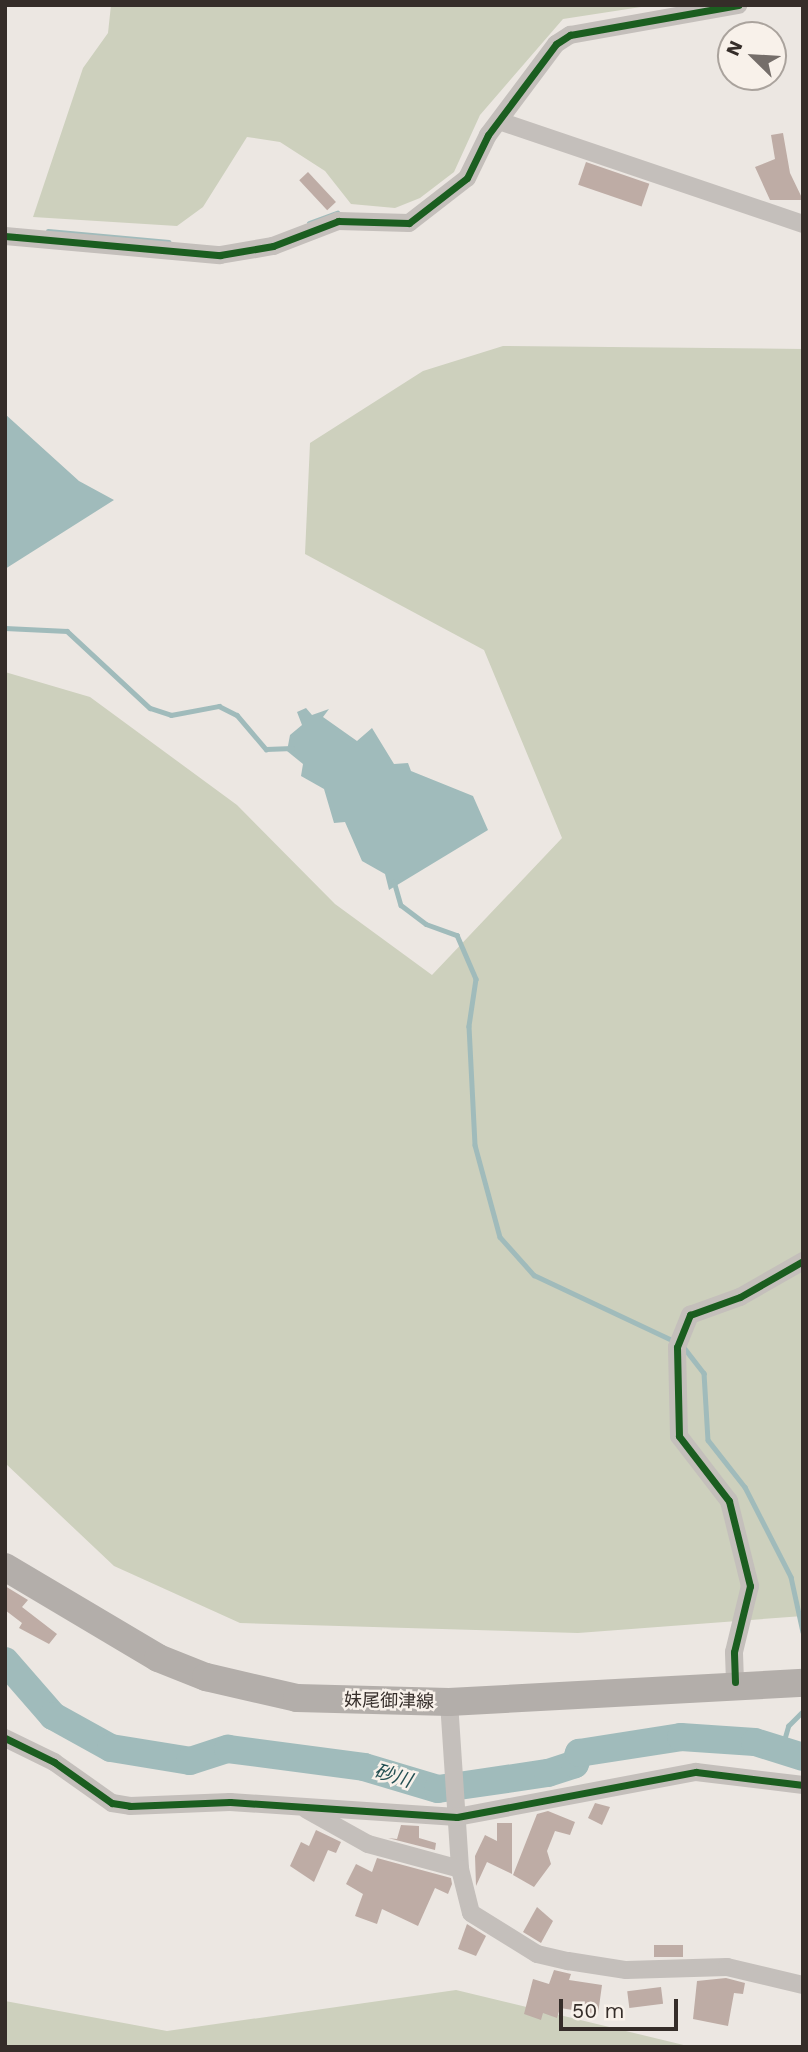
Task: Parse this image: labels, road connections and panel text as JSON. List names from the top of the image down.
{
  "streets": {
    "main road": ["妹尾御津線"]
  },
  "water": ["砂川"],
  "scale_bar": "50 m",
  "north": "top left"
}
